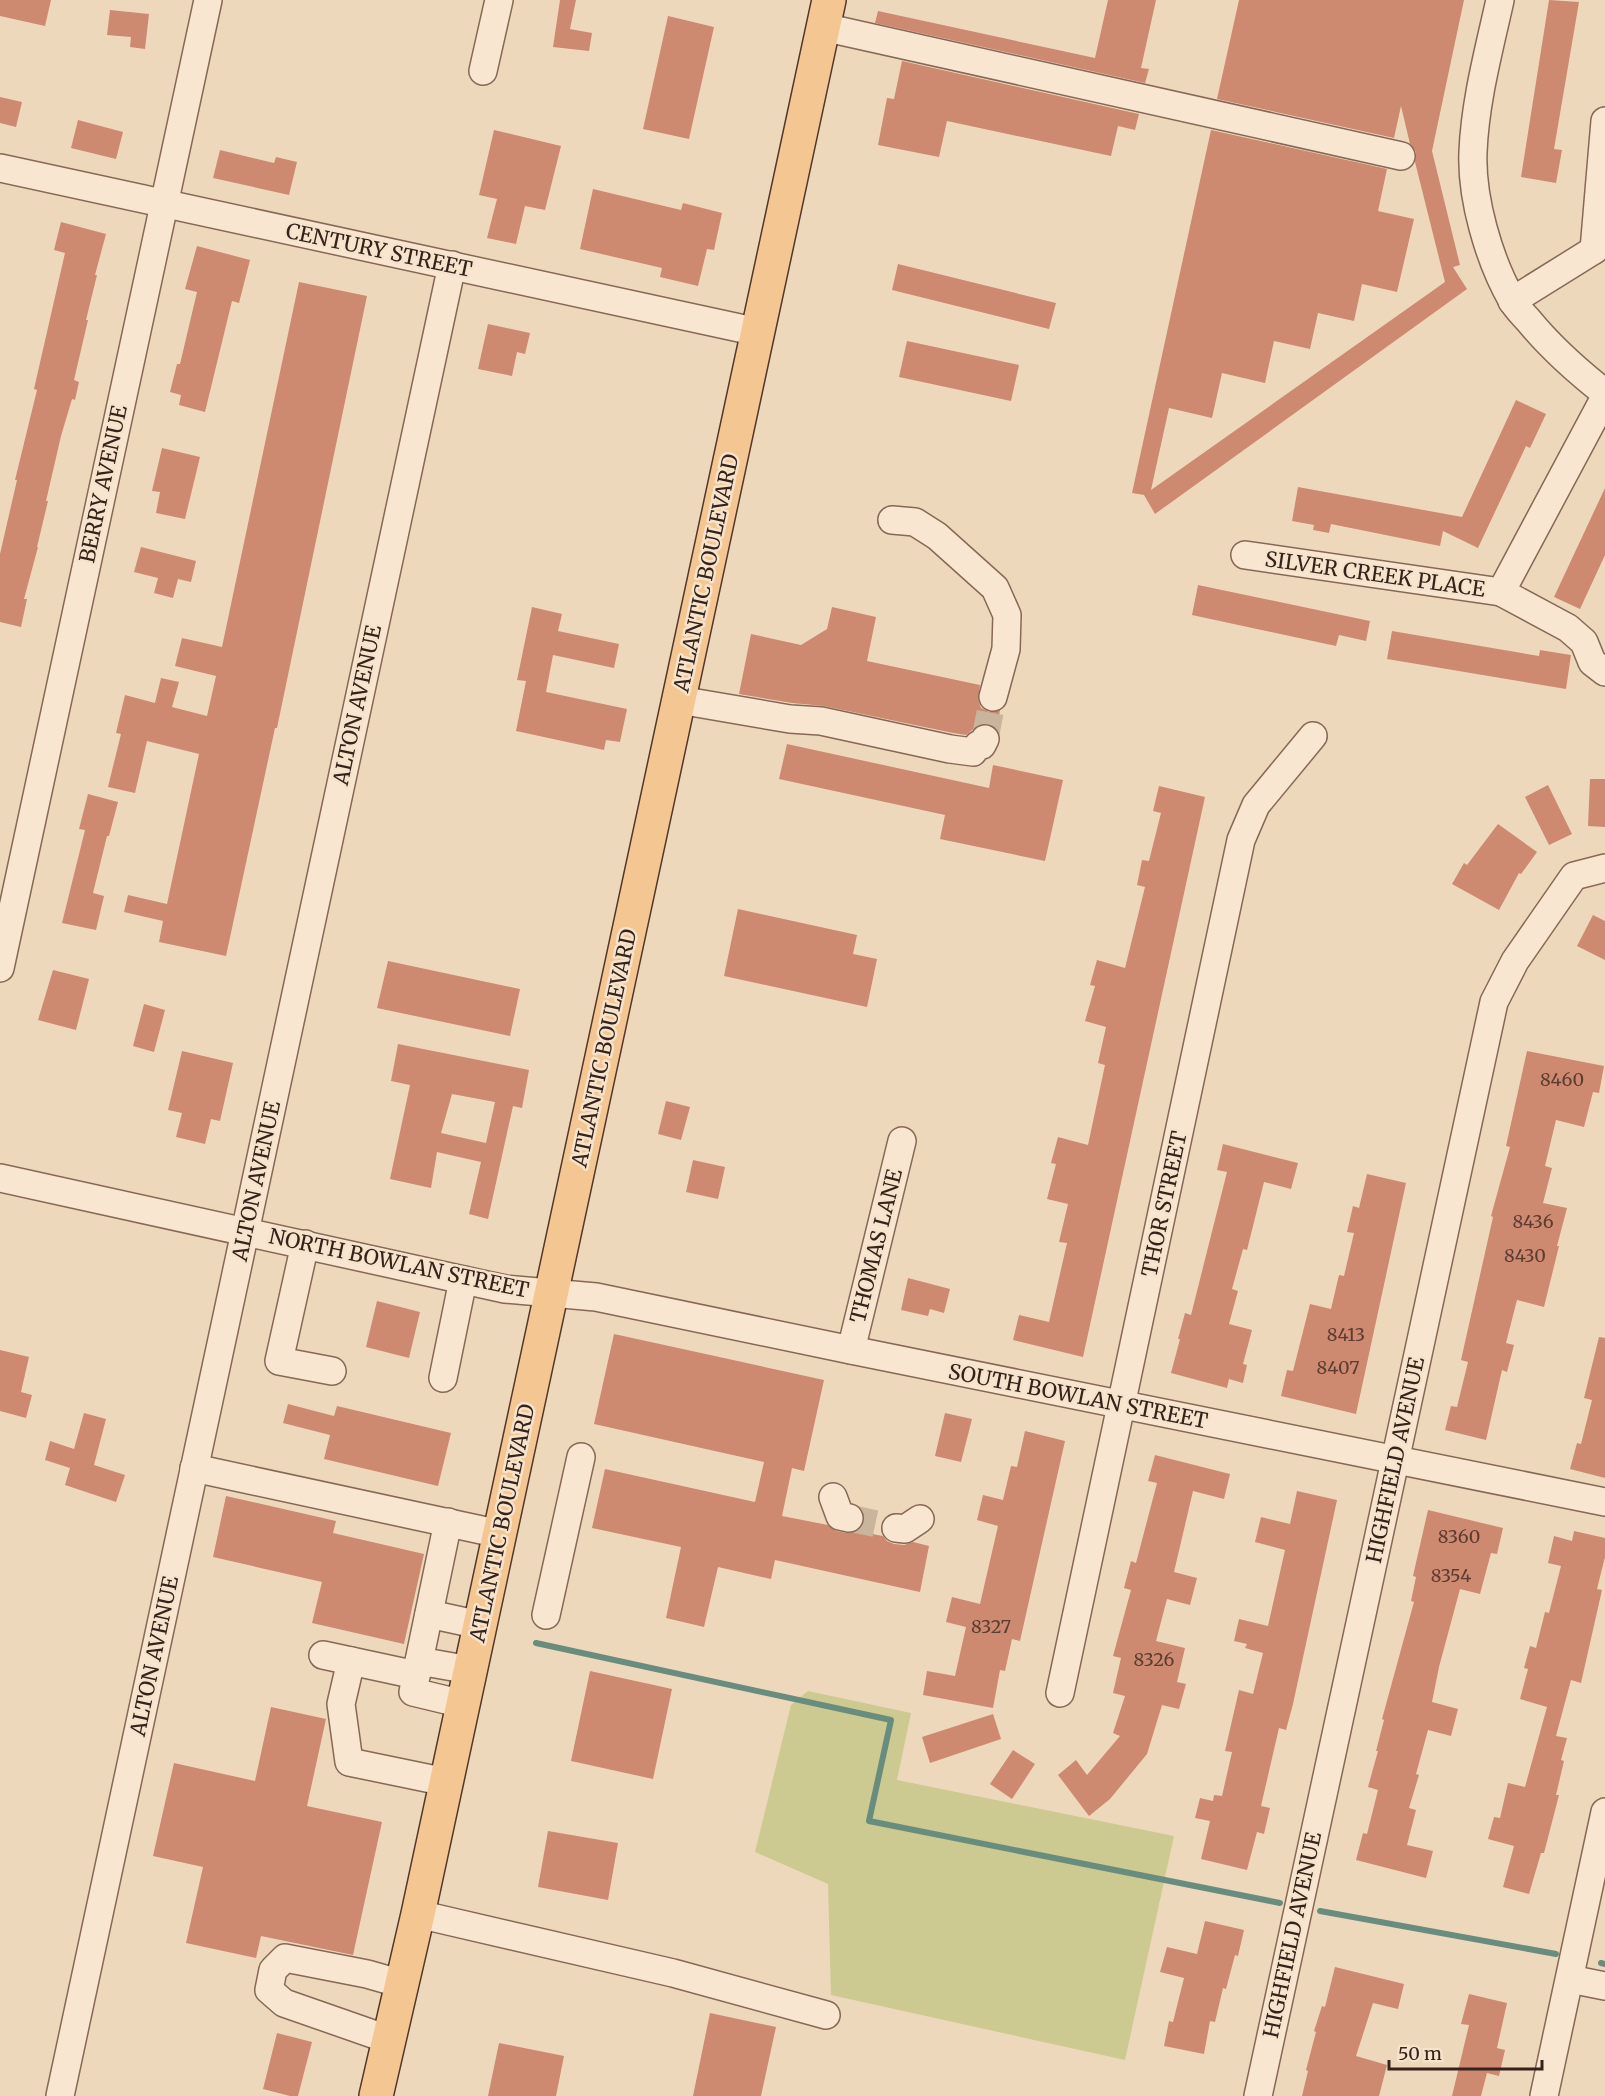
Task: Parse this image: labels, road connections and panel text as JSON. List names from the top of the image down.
{
  "streets": {
    "main road": ["ATLANTIC BOULEVARD"],
    "street": [
      "CENTURY STREET",
      "BERRY AVENUE",
      "SILVER CREEK PLACE",
      "ALTON AVENUE",
      "THOR STREET",
      "THOMAS LANE",
      "NORTH BOWLAN STREET",
      "SOUTH BOWLAN STREET",
      "HIGHFIELD AVENUE"
    ]
  },
  "crossings": [
    ["CENTURY STREET", "BERRY AVENUE"],
    ["CENTURY STREET", "ATLANTIC BOULEVARD"],
    ["CENTURY STREET", "ALTON AVENUE"],
    ["ATLANTIC BOULEVARD", "NORTH BOWLAN STREET"],
    ["ATLANTIC BOULEVARD", "SOUTH BOWLAN STREET"],
    ["ALTON AVENUE", "NORTH BOWLAN STREET"],
    ["THOR STREET", "SOUTH BOWLAN STREET"],
    ["THOMAS LANE", "SOUTH BOWLAN STREET"],
    ["NORTH BOWLAN STREET", "SOUTH BOWLAN STREET"],
    ["SOUTH BOWLAN STREET", "HIGHFIELD AVENUE"]
  ],
  "house_numbers": [
    "8460",
    "8436",
    "8430",
    "8413",
    "8407",
    "8360",
    "8354",
    "8327",
    "8326"
  ],
  "scale_bar": "50 m"
}
